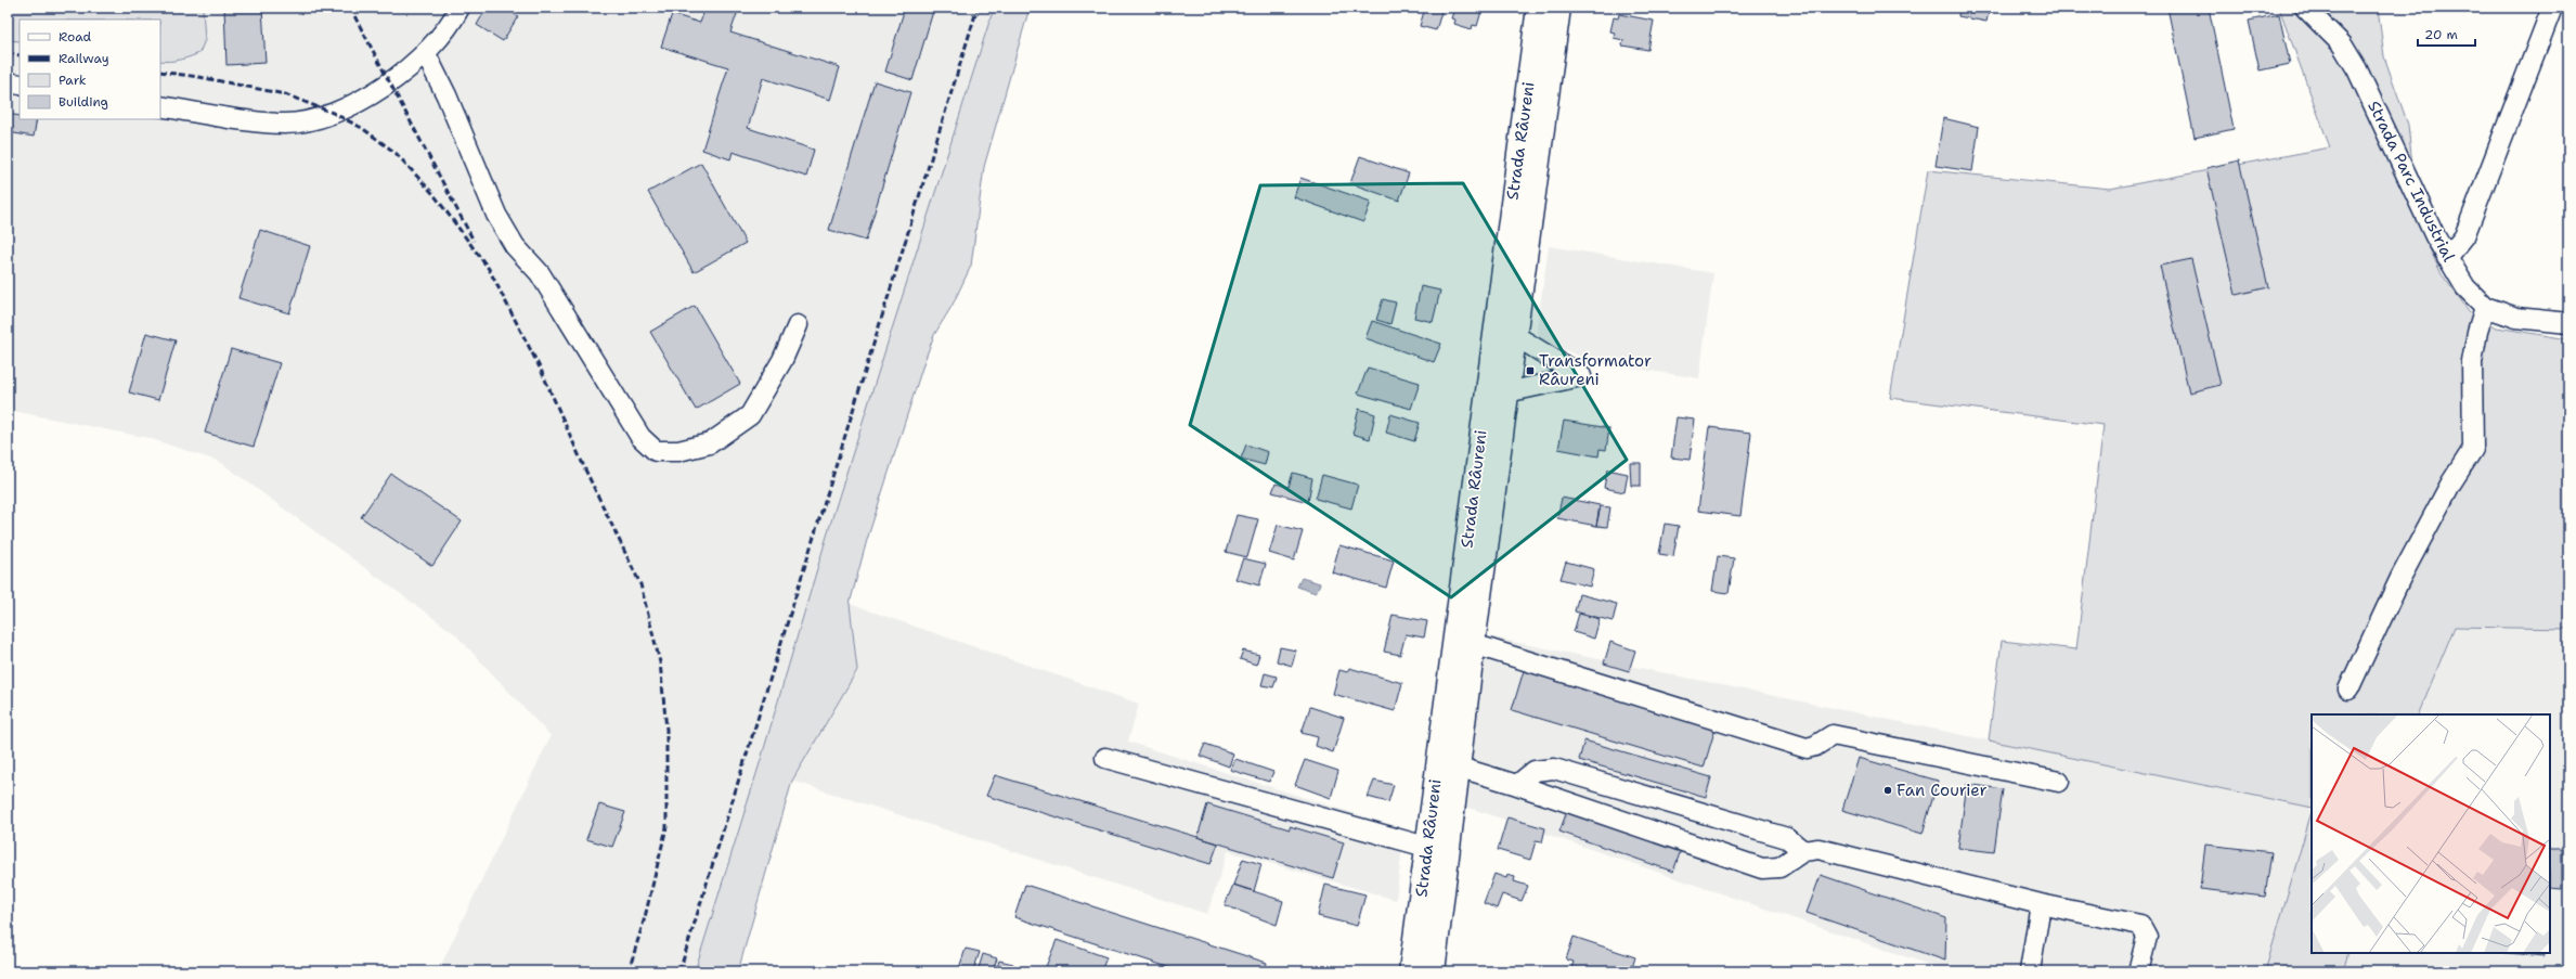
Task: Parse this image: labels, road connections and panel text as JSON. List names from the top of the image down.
{
  "streets": {
    "main road": ["Strada Râureni"],
    "street": ["Strada Parc Industrial"]
  },
  "places": {
    "transit": ["Transformator Râureni"],
    "other": ["Fan Courier"]
  },
  "legend": [
    "Road",
    "Railway",
    "Park",
    "Building"
  ],
  "scale_bar": "20 m"
}
